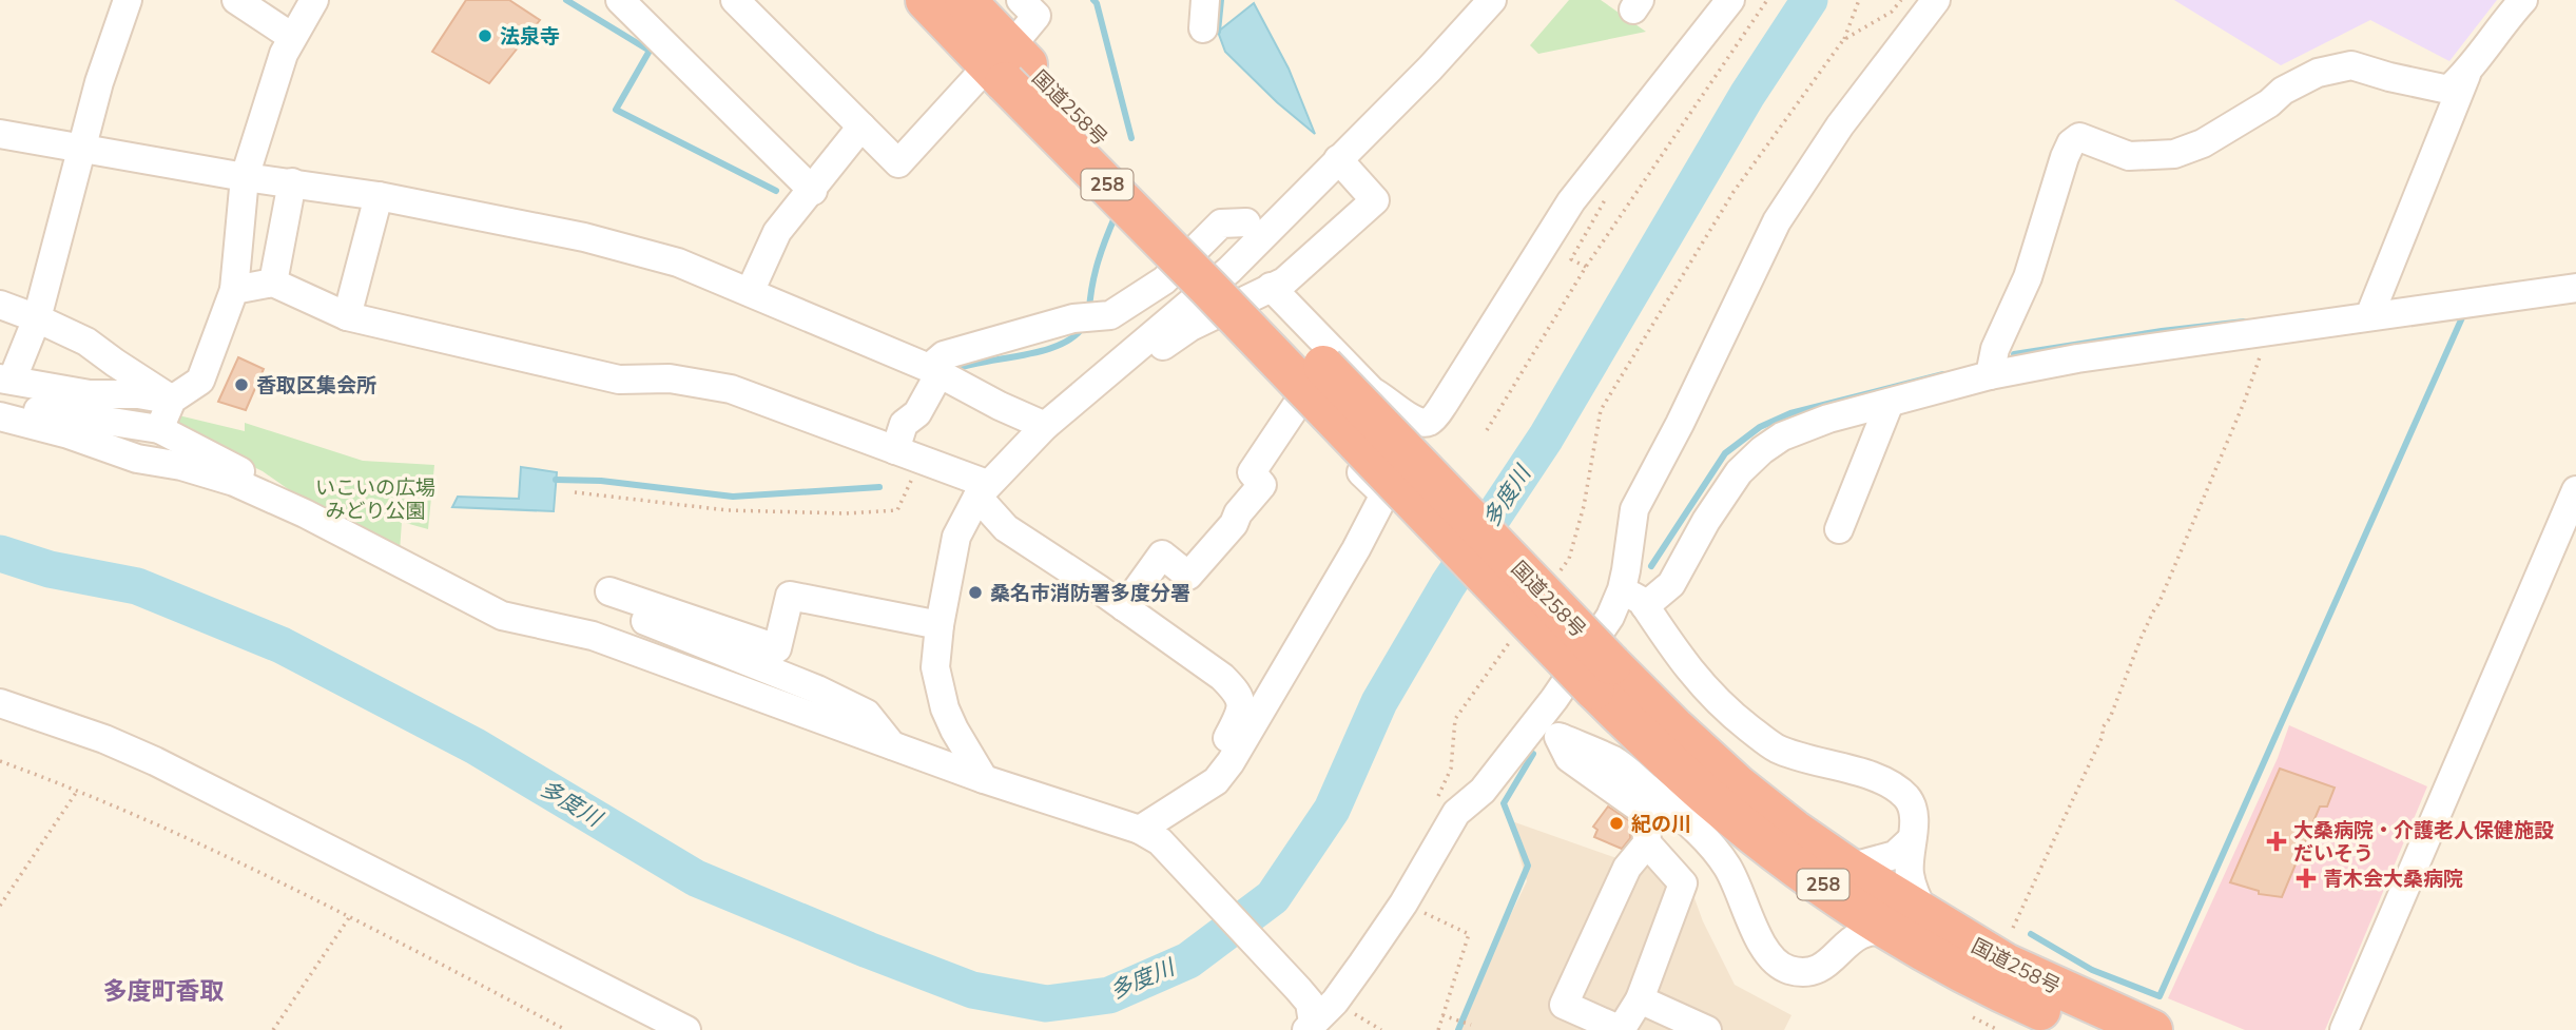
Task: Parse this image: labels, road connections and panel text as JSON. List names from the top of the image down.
{
  "streets": {
    "highway": ["国道258号", "258"]
  },
  "districts": ["多度町香取"],
  "water": ["多度川"],
  "parks": ["いこいの広場 みどり公園"],
  "places": {
    "other": [
      "法泉寺",
      "香取区集会所",
      "桑名市消防署多度分署",
      "紀の川"
    ],
    "health": ["大桑病院・介護老人保健施設 だいそう", "青木会大桑病院"]
  }
}
